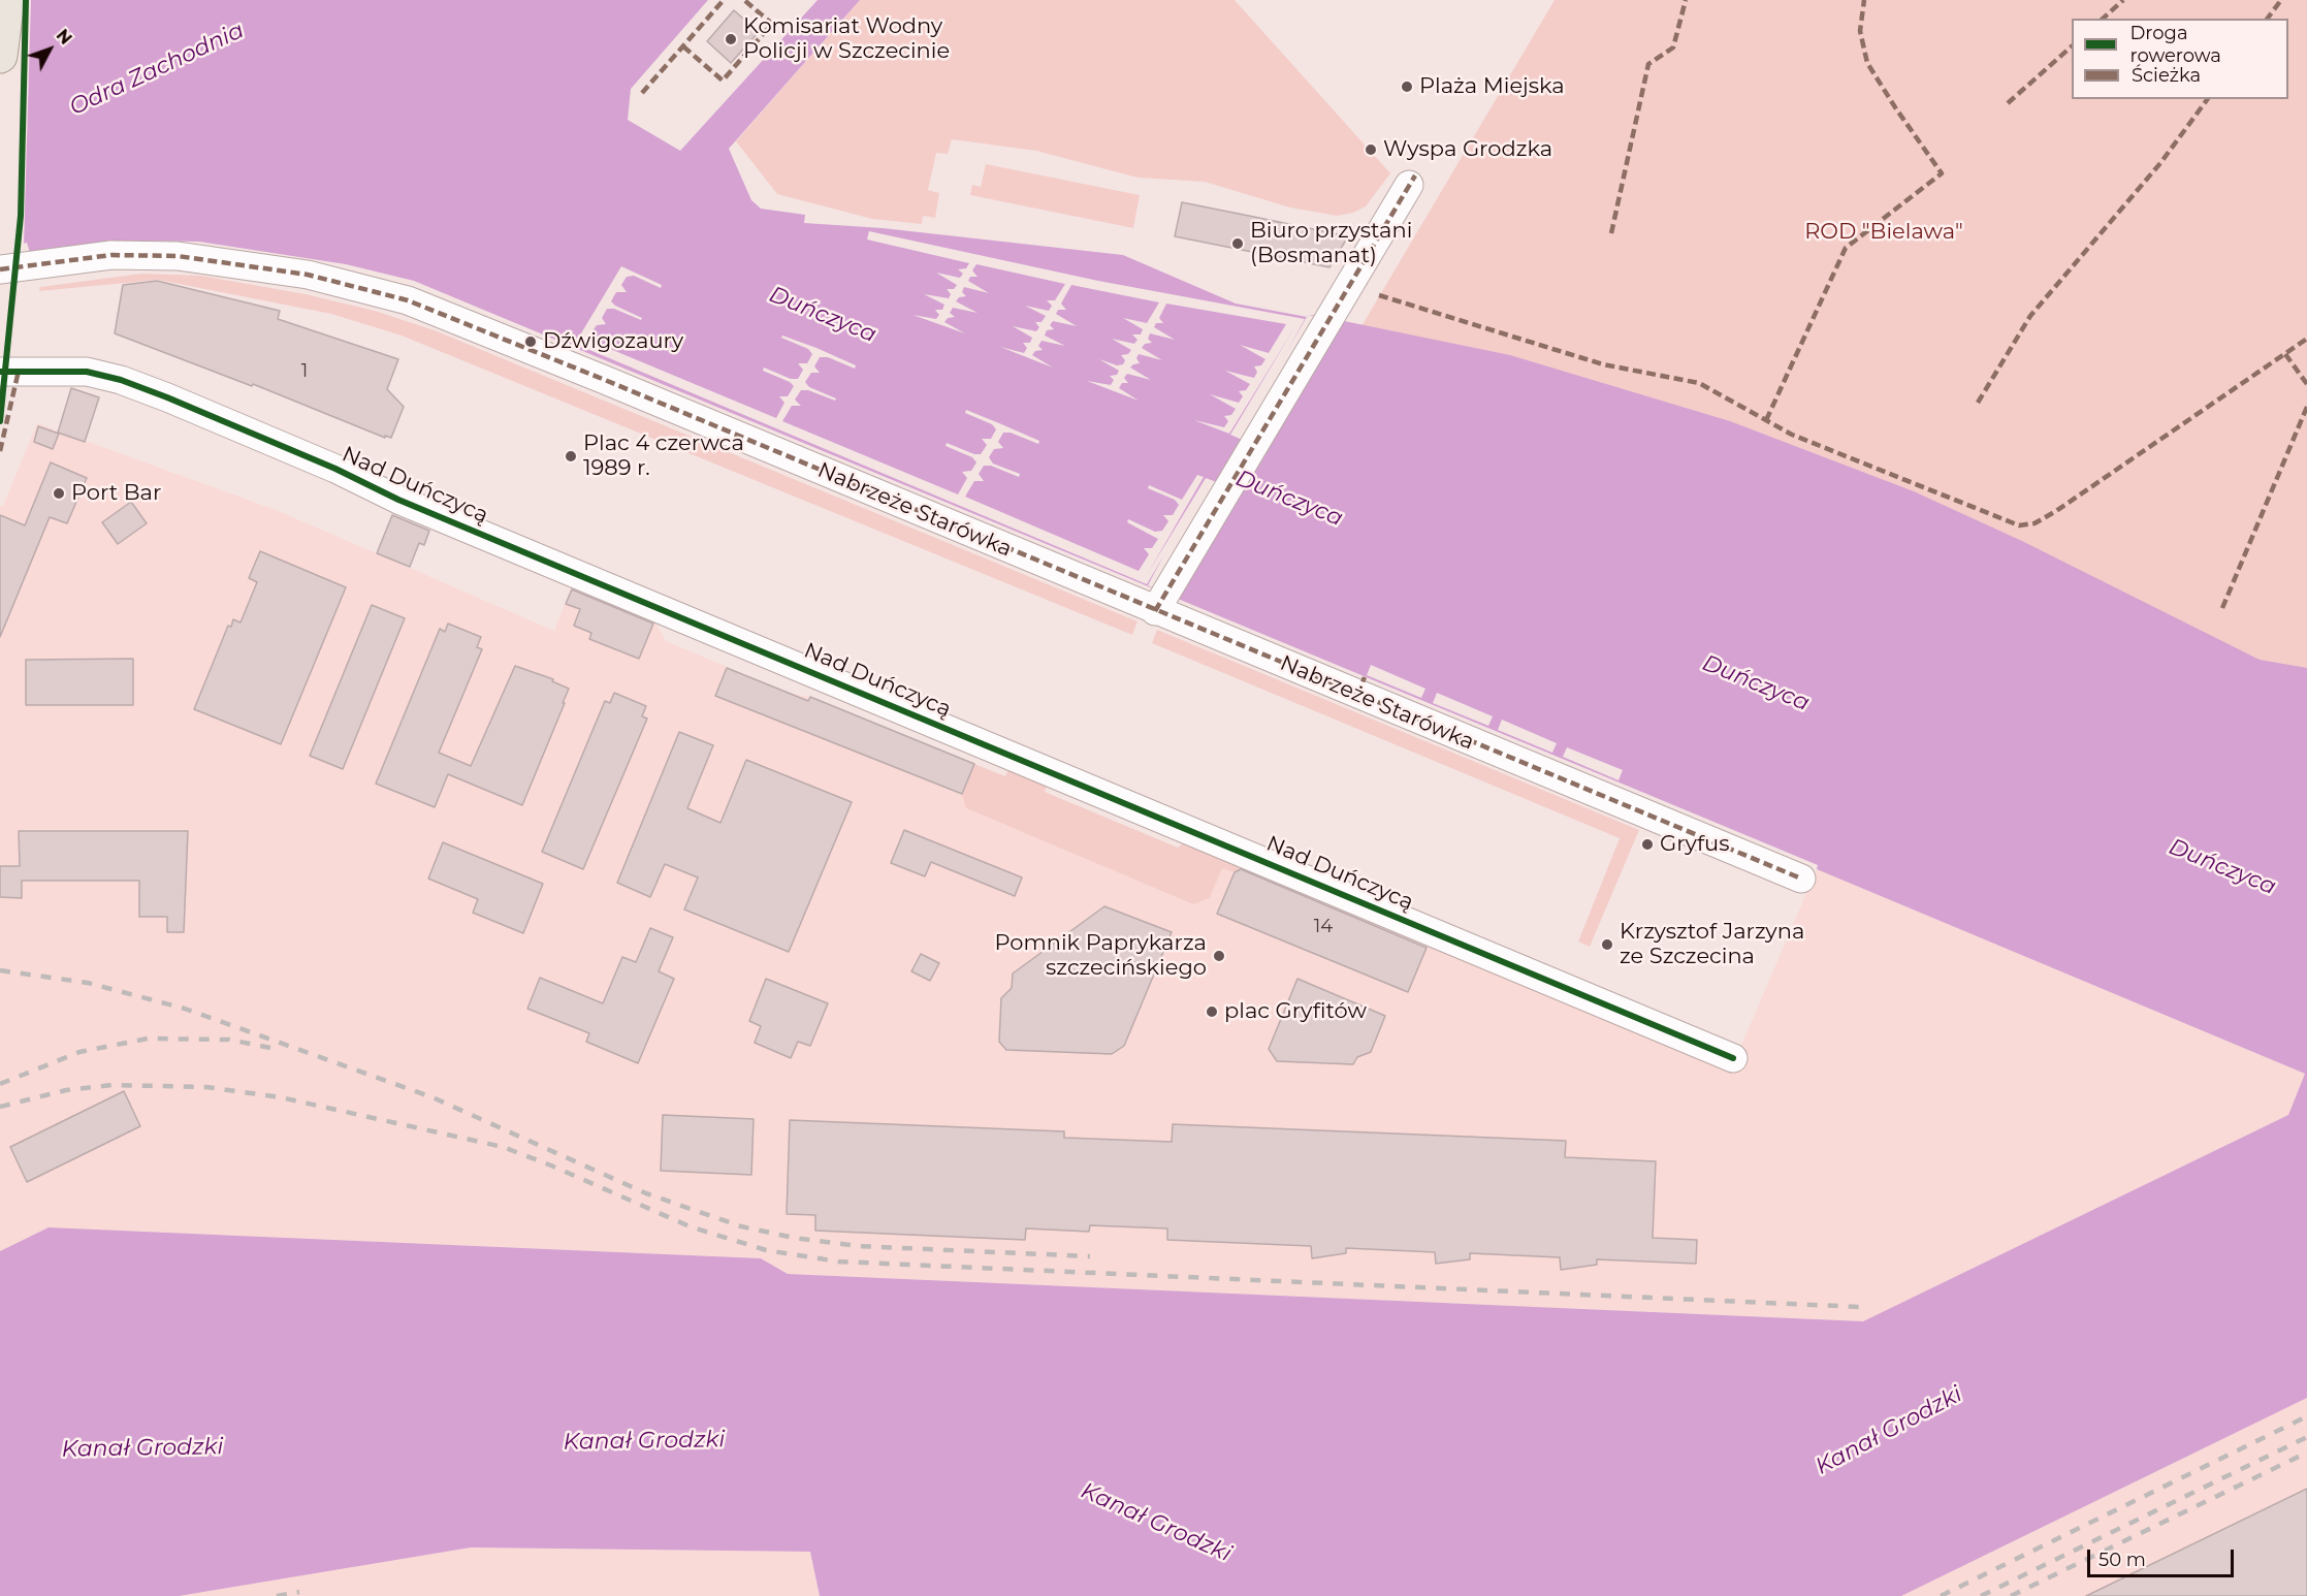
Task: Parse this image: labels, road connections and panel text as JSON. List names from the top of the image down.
{
  "streets": {
    "street": ["Nad Duńczycą", "Nabrzeże Starówka"]
  },
  "water": ["Odra Zachodnia", "Duńczyca", "Kanał Grodzki"],
  "parks": ["ROD \"Bielawa\""],
  "places": [
    "Komisariat Wodny Policji w Szczecinie",
    "Plaża Miejska",
    "Wyspa Grodzka",
    "Biuro przystani (Bosmanat)",
    "Dźwigozaury",
    "Plac 4 czerwca 1989 r.",
    "Port Bar",
    "Gryfus",
    "Krzysztof Jarzyna ze Szczecina",
    "Pomnik Paprykarza szczecińskiego",
    "plac Gryfitów"
  ],
  "house_numbers": ["1", "14"],
  "legend": ["Droga rowerowa", "Ścieżka"],
  "scale_bar": "50 m",
  "north": "top right"
}
